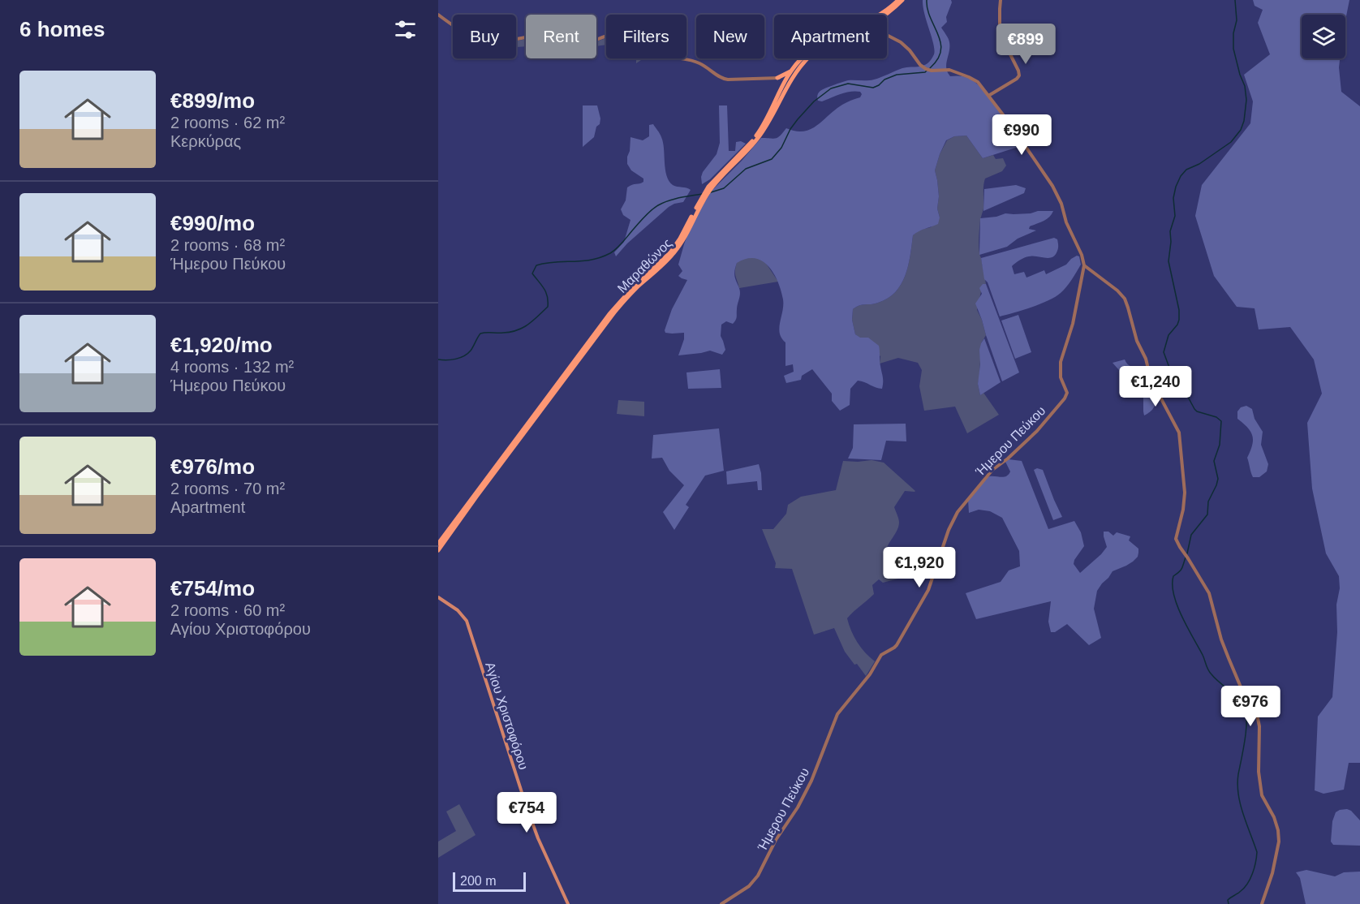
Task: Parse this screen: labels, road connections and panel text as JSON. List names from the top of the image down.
{
  "streets": {
    "main road": ["Μαραθώνος", "Αγίου Χριστοφόρου"],
    "street": ["Ήμερου Πεύκου"]
  },
  "scale_bar": "200 m",
  "page": {
    "heading": "6 homes",
    "chip": [
      "Buy",
      "Rent",
      "Filters",
      "New",
      "Apartment"
    ],
    "price": [
      "€899",
      "€990",
      "€1,240",
      "€1,920",
      "€976",
      "€754"
    ],
    "list": [
      {
        "name": "€899/mo",
        "note": "2 rooms · 62 m² · Κερκύρας"
      },
      {
        "name": "€990/mo",
        "note": "2 rooms · 68 m² · Ήμερου Πεύκου"
      },
      {
        "name": "€1,920/mo",
        "note": "4 rooms · 132 m² · Ήμερου Πεύκου"
      },
      {
        "name": "€976/mo",
        "note": "2 rooms · 70 m² · Apartment"
      },
      {
        "name": "€754/mo",
        "note": "2 rooms · 60 m² · Αγίου Χριστοφόρου"
      }
    ],
    "scale": "200 m"
  }
}
